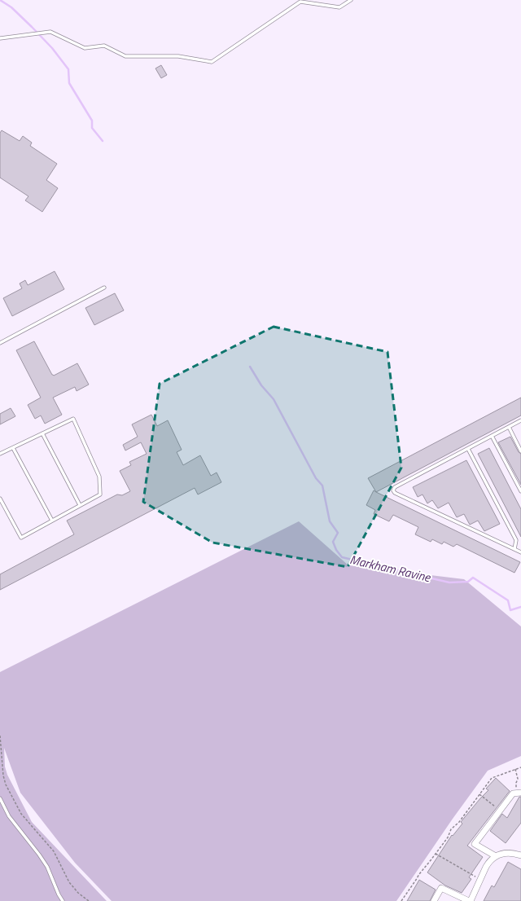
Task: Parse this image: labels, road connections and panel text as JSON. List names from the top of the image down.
{
  "water": ["Markham Ravine"]
}
